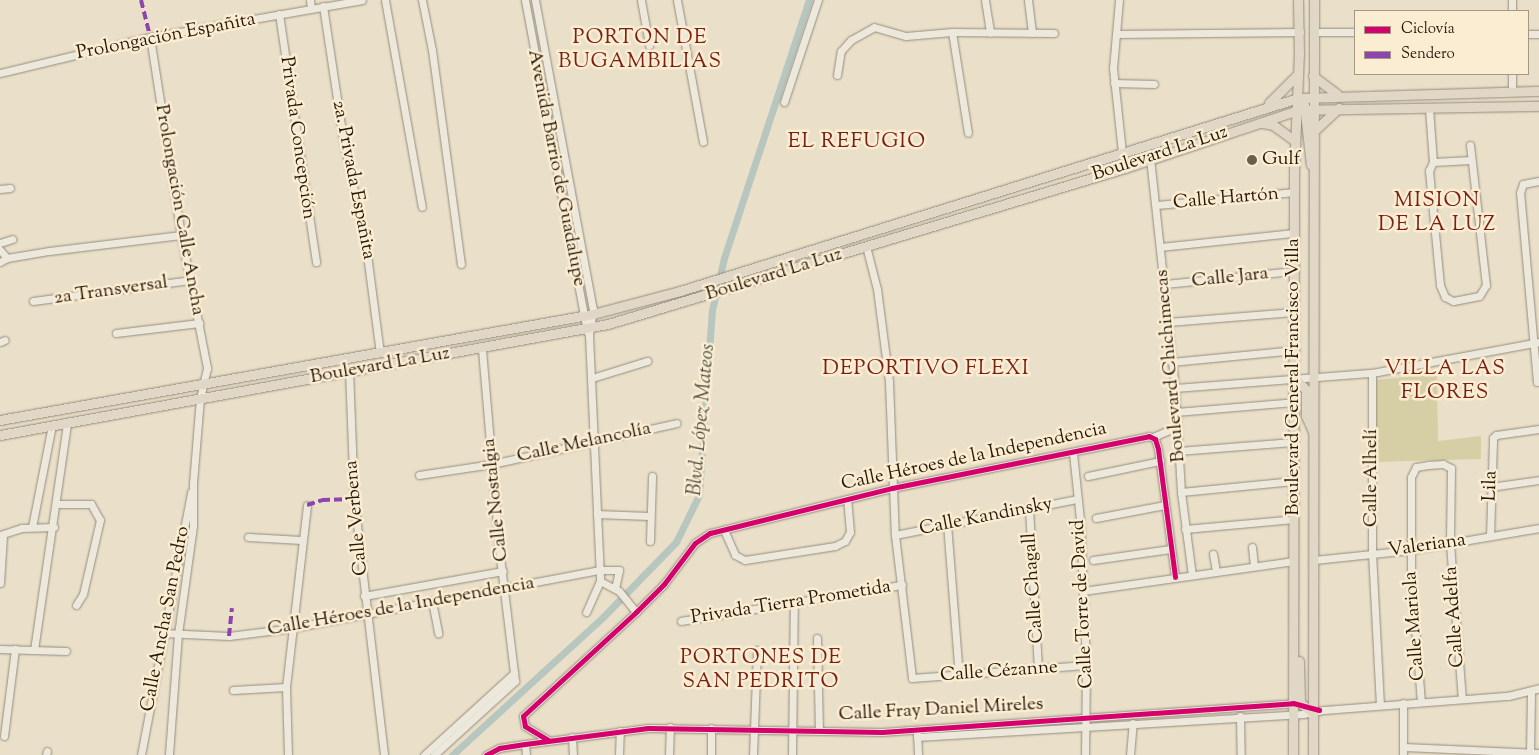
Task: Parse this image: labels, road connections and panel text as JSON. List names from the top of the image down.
{
  "streets": {
    "main road": ["Boulevard La Luz", "Boulevard General Francisco Villa"],
    "street": [
      "Prolongación Españita",
      "Privada Concepción",
      "Avenida Barrio de Guadalupe",
      "2a. Privada Españita",
      "Calle Hartón",
      "Prolongación Calle Ancha",
      "Calle Jara",
      "2a Transversal",
      "Boulevard Chichimecas",
      "Calle Melancolía",
      "Calle Héroes de la Independencia",
      "Calle Alhelí",
      "Lila",
      "Calle Nostalgia",
      "Calle Kandinsky",
      "Calle Verbena",
      "Valeriana",
      "Calle Chagall",
      "Privada Tierra Prometida",
      "Calle Torre de David",
      "Calle Adelfa",
      "Calle Ancha San Pedro",
      "Calle Mariola",
      "Calle Cézanne",
      "Calle Fray Daniel Mireles"
    ]
  },
  "crossings": [
    ["Prolongación Españita", "Privada Concepción"],
    ["Prolongación Españita", "2a. Privada Españita"],
    ["Prolongación Españita", "Prolongación Calle Ancha"],
    ["Boulevard La Luz", "Avenida Barrio de Guadalupe"],
    ["Boulevard La Luz", "2a. Privada Españita"],
    ["Boulevard La Luz", "Prolongación Calle Ancha"],
    ["Boulevard La Luz", "Boulevard Chichimecas"],
    ["Boulevard La Luz", "Boulevard General Francisco Villa"],
    ["Boulevard La Luz", "Calle Nostalgia"],
    ["Boulevard La Luz", "Calle Verbena"],
    ["Boulevard La Luz", "Calle Ancha San Pedro"],
    ["Avenida Barrio de Guadalupe", "Calle Melancolía"],
    ["Avenida Barrio de Guadalupe", "Calle Héroes de la Independencia"],
    ["Calle Hartón", "Boulevard Chichimecas"],
    ["Calle Hartón", "Boulevard General Francisco Villa"],
    ["Prolongación Calle Ancha", "2a Transversal"],
    ["Prolongación Calle Ancha", "Calle Ancha San Pedro"],
    ["Calle Jara", "Boulevard Chichimecas"],
    ["Calle Jara", "Boulevard General Francisco Villa"],
    ["Boulevard Chichimecas", "Calle Héroes de la Independencia"],
    ["Boulevard General Francisco Villa", "Valeriana"],
    ["Boulevard General Francisco Villa", "Calle Fray Daniel Mireles"],
    ["Calle Melancolía", "Calle Nostalgia"],
    ["Calle Héroes de la Independencia", "Calle Nostalgia"],
    ["Calle Héroes de la Independencia", "Calle Verbena"],
    ["Calle Héroes de la Independencia", "Calle Torre de David"],
    ["Calle Héroes de la Independencia", "Calle Ancha San Pedro"],
    ["Calle Héroes de la Independencia", "Calle Fray Daniel Mireles"],
    ["Calle Alhelí", "Valeriana"],
    ["Calle Alhelí", "Calle Fray Daniel Mireles"],
    ["Lila", "Valeriana"],
    ["Calle Kandinsky", "Calle Chagall"],
    ["Calle Kandinsky", "Calle Torre de David"],
    ["Valeriana", "Calle Adelfa"],
    ["Valeriana", "Calle Mariola"],
    ["Calle Chagall", "Calle Cézanne"],
    ["Privada Tierra Prometida", "Calle Cézanne"],
    ["Calle Torre de David", "Calle Cézanne"],
    ["Calle Torre de David", "Calle Fray Daniel Mireles"],
    ["Calle Adelfa", "Calle Mariola"],
    ["Calle Adelfa", "Calle Fray Daniel Mireles"],
    ["Calle Mariola", "Calle Fray Daniel Mireles"]
  ],
  "districts": [
    "PORTON DE BUGAMBILIAS",
    "EL REFUGIO",
    "MISION DE LA LUZ",
    "DEPORTIVO FLEXI",
    "VILLA LAS FLORES",
    "PORTONES DE SAN PEDRITO"
  ],
  "water": ["Blvd. López Mateos"],
  "places": ["Gulf"],
  "legend": ["Ciclovía", "Sendero"]
}
